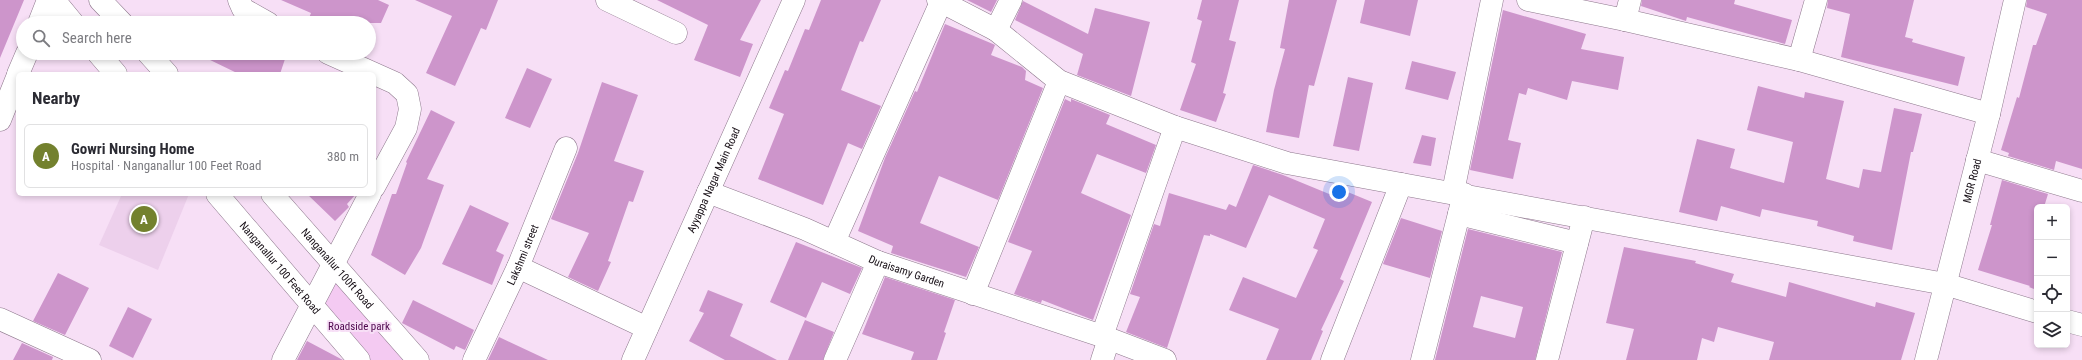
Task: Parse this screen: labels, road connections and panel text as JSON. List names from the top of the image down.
{
  "streets": {
    "street": [
      "Ayyappa Nagar Main Road",
      "MGR Road",
      "Lakshmi street",
      "Nanganallur 100 Feet Road",
      "Nanganallur 100ft Road",
      "Duraisamy Garden"
    ]
  },
  "crossings": [
    ["Ayyappa Nagar Main Road", "Duraisamy Garden"]
  ],
  "parks": ["Roadside park"],
  "page": {
    "search": "Search here",
    "heading": "Nearby",
    "list": [
      {
        "mark": "A",
        "name": "Gowri Nursing Home",
        "note": "Hospital · Nanganallur 100 Feet Road",
        "value": "380 m"
      }
    ],
    "map_buttons": ["+", "−"],
    "pins": "A"
  }
}
